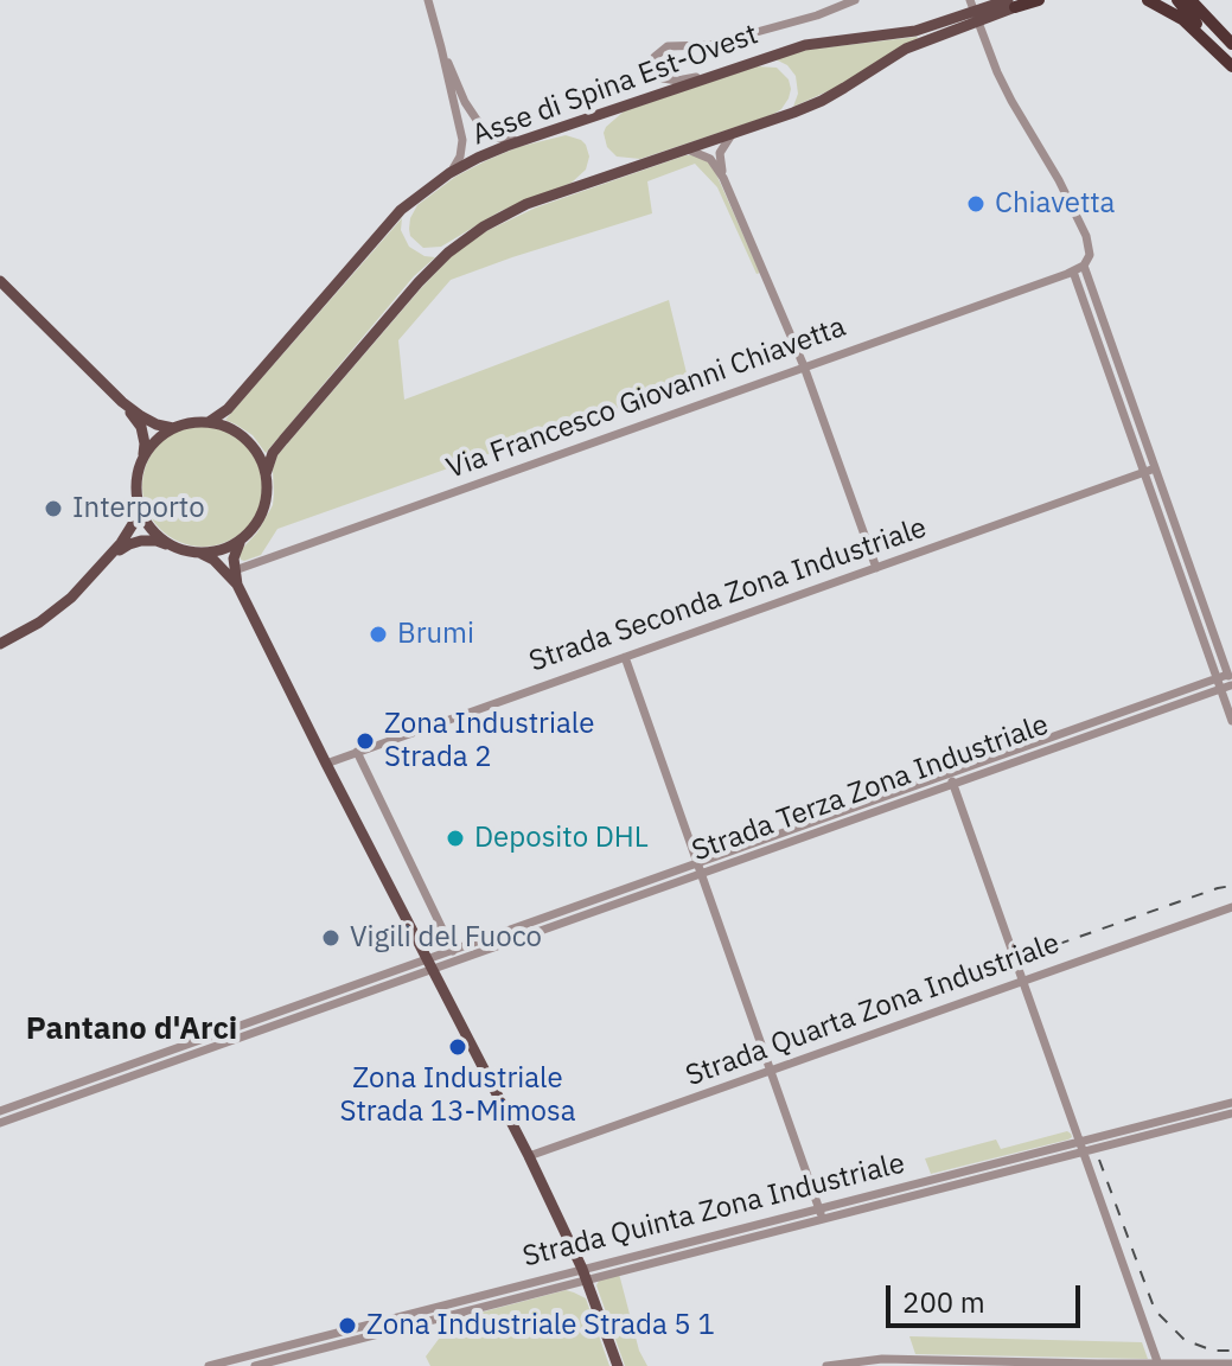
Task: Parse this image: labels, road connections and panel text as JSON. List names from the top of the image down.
{
  "streets": {
    "main road": ["Asse di Spina Est-Ovest"],
    "street": [
      "Via Francesco Giovanni Chiavetta",
      "Strada Seconda Zona Industriale",
      "Strada Terza Zona Industriale",
      "Strada Quarta Zona Industriale",
      "Strada Quinta Zona Industriale"
    ]
  },
  "districts": ["Pantano d'Arci"],
  "places": [
    "Chiavetta",
    "Interporto",
    "Brumi",
    "Zona Industriale Strada 2",
    "Deposito DHL",
    "Vigili del Fuoco",
    "Zona Industriale Strada 13-Mimosa",
    "Zona Industriale Strada 5 1"
  ],
  "scale_bar": "200 m"
}
